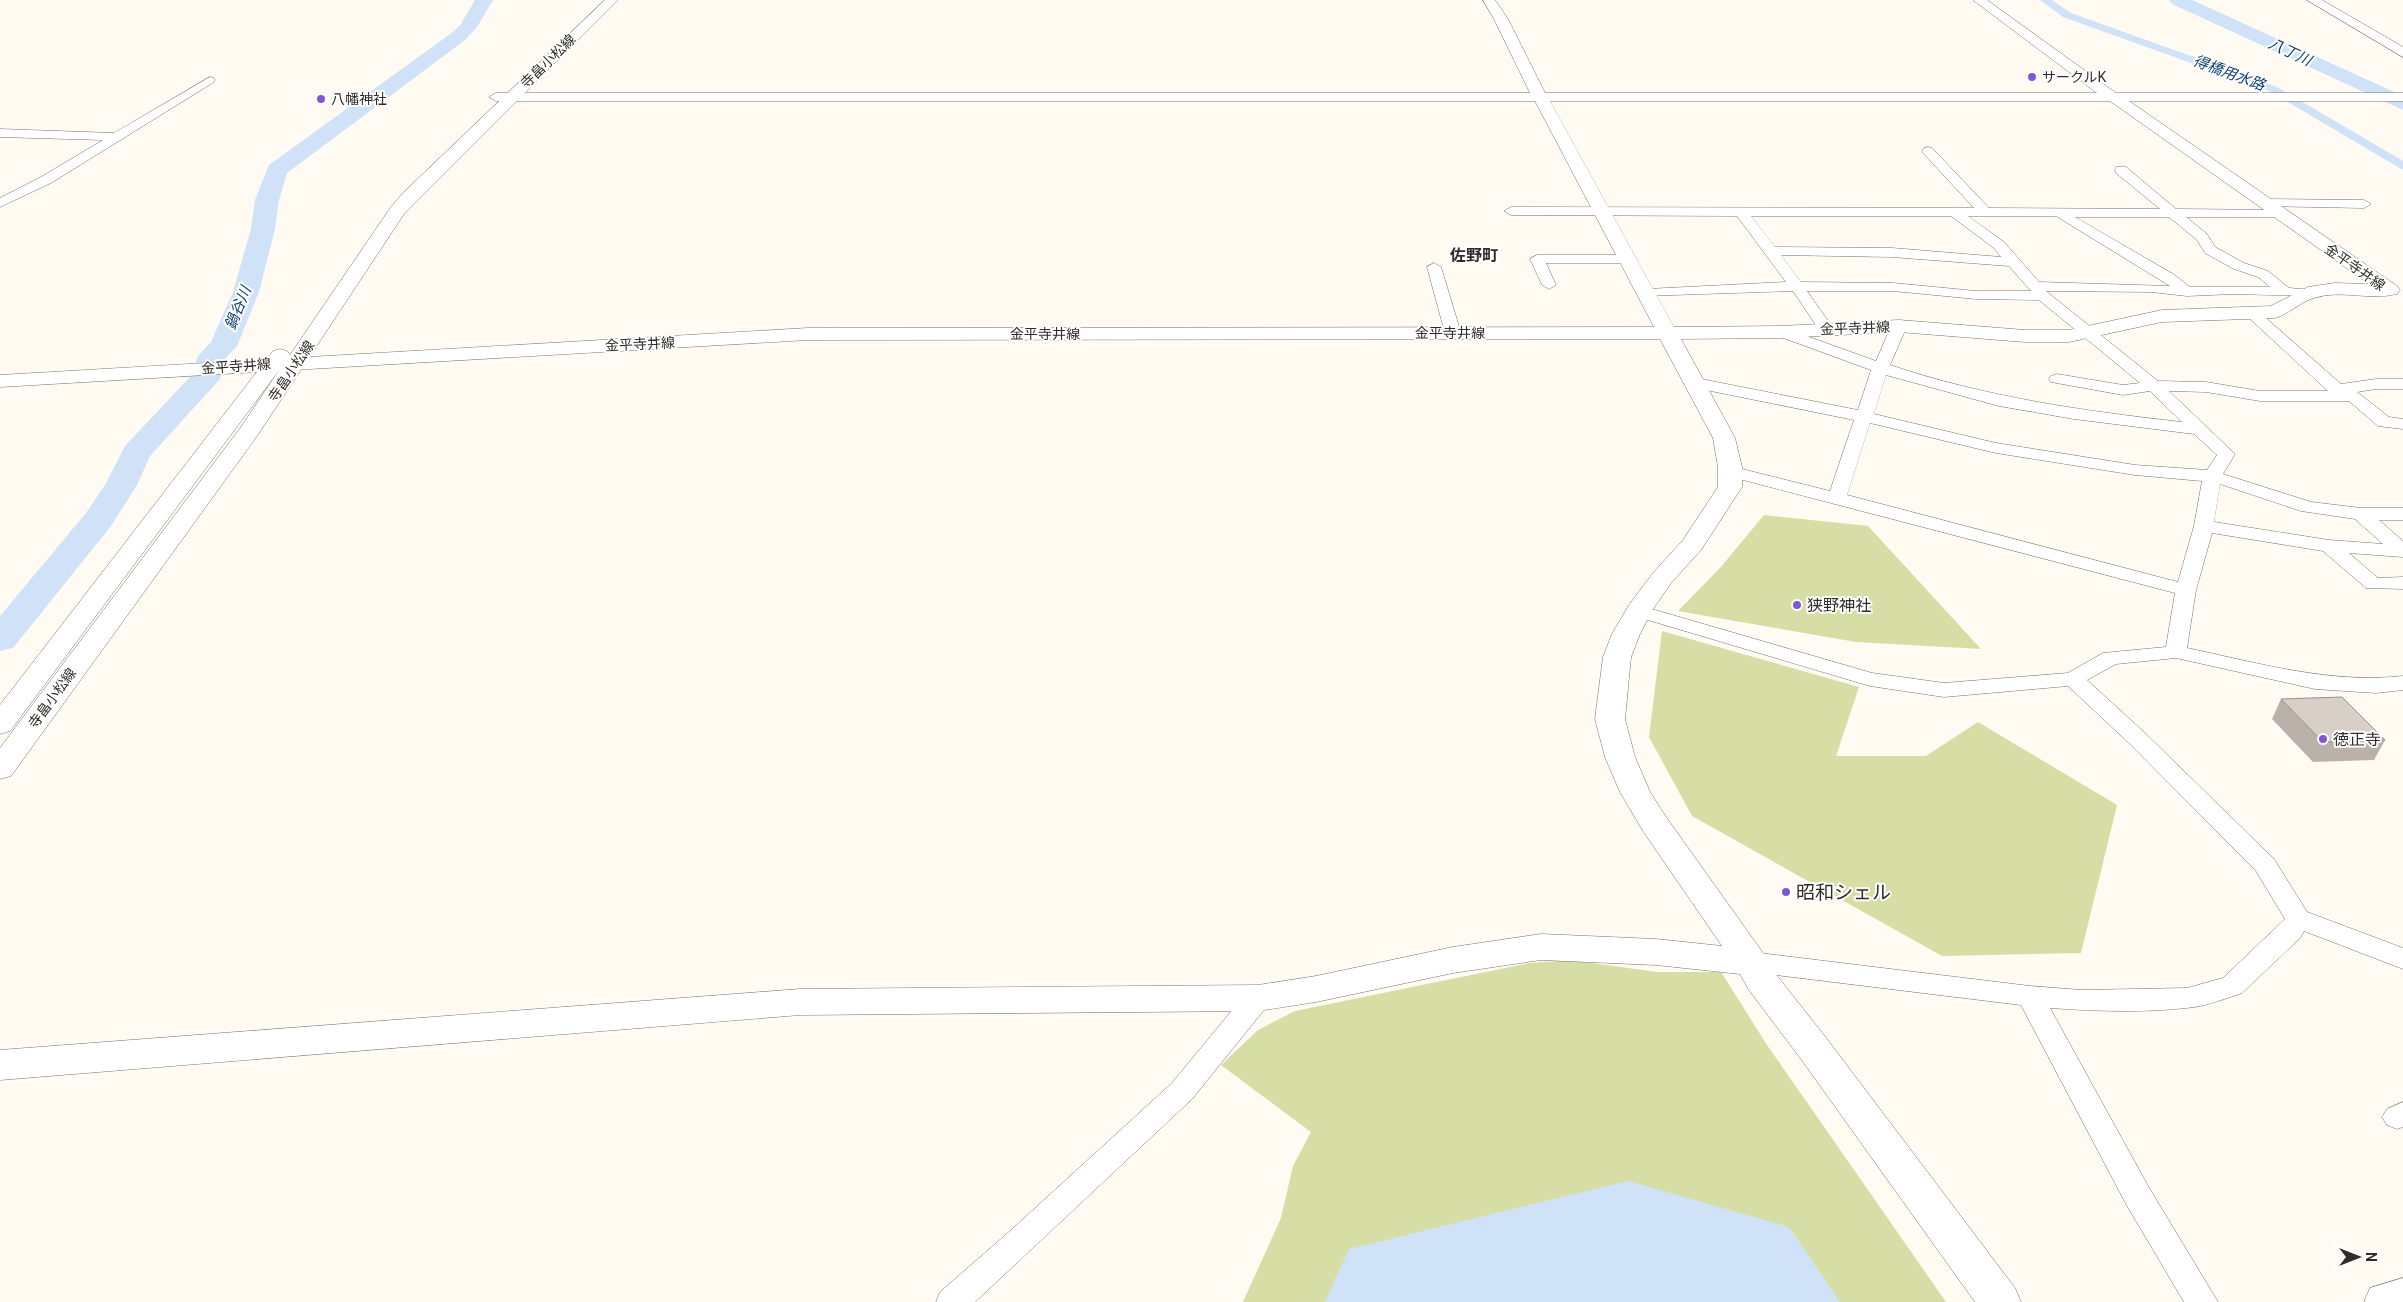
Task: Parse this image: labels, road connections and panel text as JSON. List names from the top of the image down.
{
  "streets": {
    "main road": ["寺畠小松線", "金平寺井線"]
  },
  "crossings": [
    ["寺畠小松線", "金平寺井線"]
  ],
  "districts": ["佐野町"],
  "water": ["八丁川", "得橋用水路", "鍋谷川"],
  "places": [
    "サークルK",
    "八幡神社",
    "狭野神社",
    "徳正寺",
    "昭和シェル"
  ],
  "north": "right"
}
